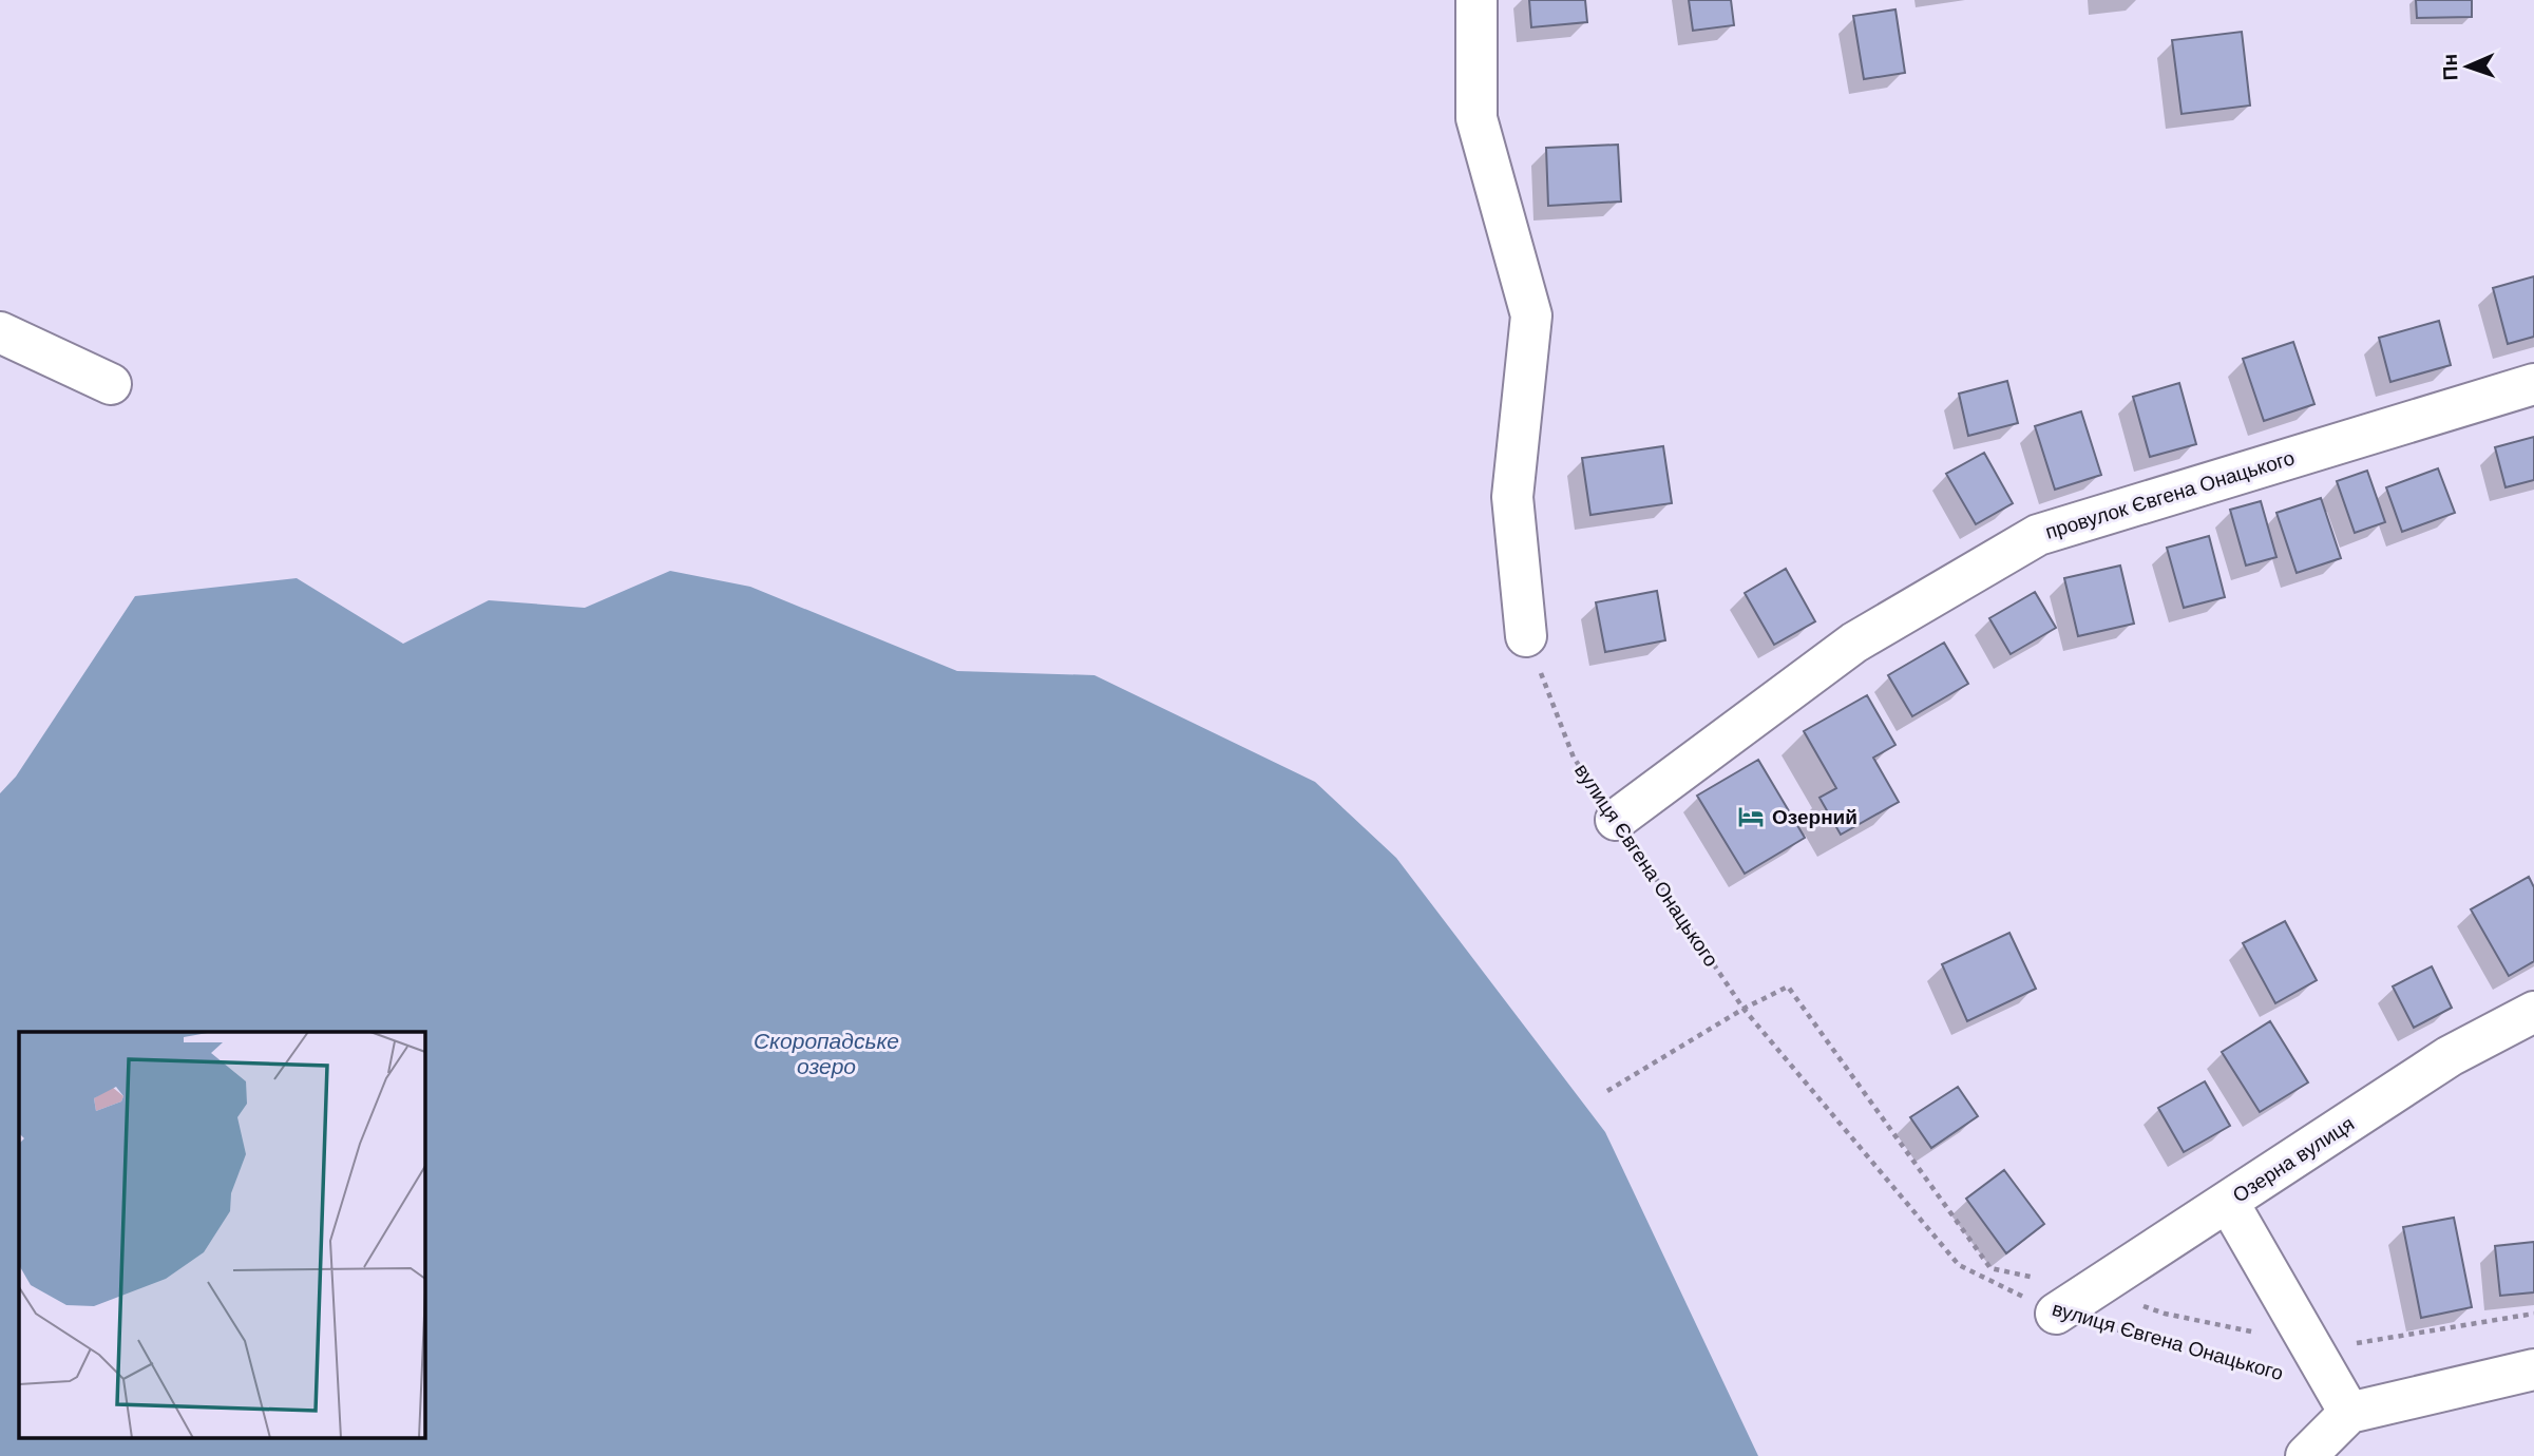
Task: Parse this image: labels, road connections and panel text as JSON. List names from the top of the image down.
{
  "streets": {
    "street": ["провулок Євгена Онацького", "вулиця Євгена Онацького", "Озерна вулиця"]
  },
  "crossings": [
    ["провулок Євгена Онацького", "вулиця Євгена Онацького"],
    ["вулиця Євгена Онацького", "Озерна вулиця"]
  ],
  "water": ["Скоропадське озеро"],
  "places": {
    "hotel": ["Озерний"]
  },
  "north": "left"
}
